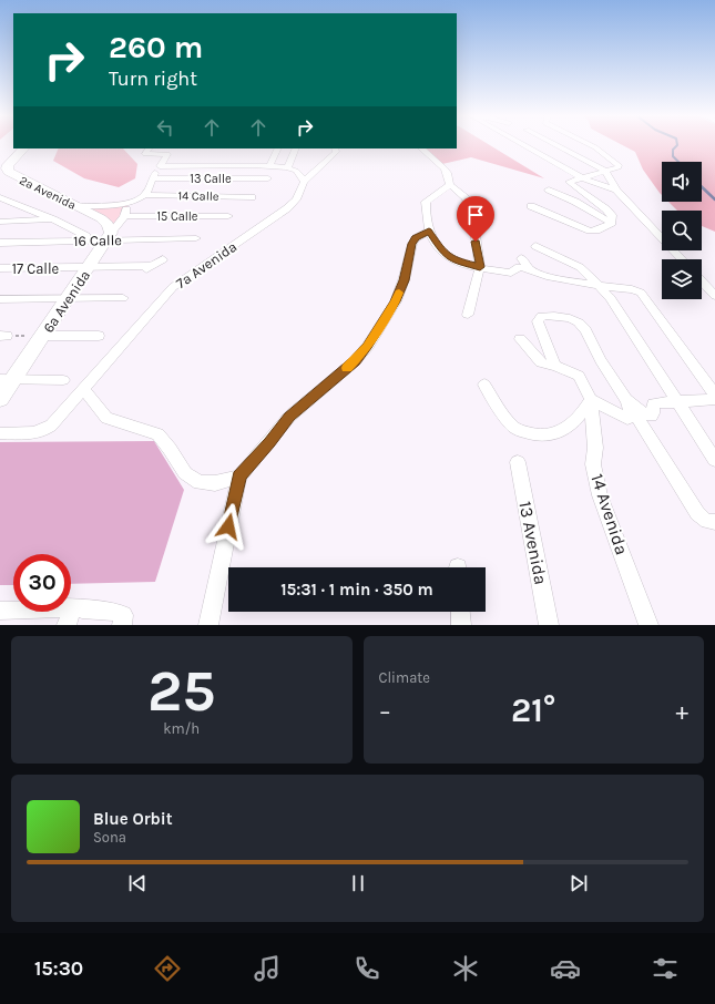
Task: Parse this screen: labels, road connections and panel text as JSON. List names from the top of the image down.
{
  "streets": {
    "main road": ["2a Avenida", "6a Avenida"],
    "street": [
      "13 Calle",
      "14 Calle",
      "15 Calle",
      "16 Calle",
      "7a Avenida",
      "17 Calle",
      "14 Avenida",
      "13 Avenida"
    ]
  },
  "crossings": [
    ["2a Avenida", "16 Calle"],
    ["2a Avenida", "6a Avenida"],
    ["15 Calle", "6a Avenida"],
    ["16 Calle", "6a Avenida"],
    ["17 Calle", "6a Avenida"]
  ],
  "page": {
    "turn": ["260 m", "Turn right"],
    "limit": "30",
    "trip": "15:31 · 1 min · 350 m",
    "tile": [
      ["25", "km/h"],
      "Climate"
    ],
    "heat": ["−", "21°", "+"],
    "song": ["Blue Orbit", "Sona"],
    "tabs": "15:30"
  }
}
